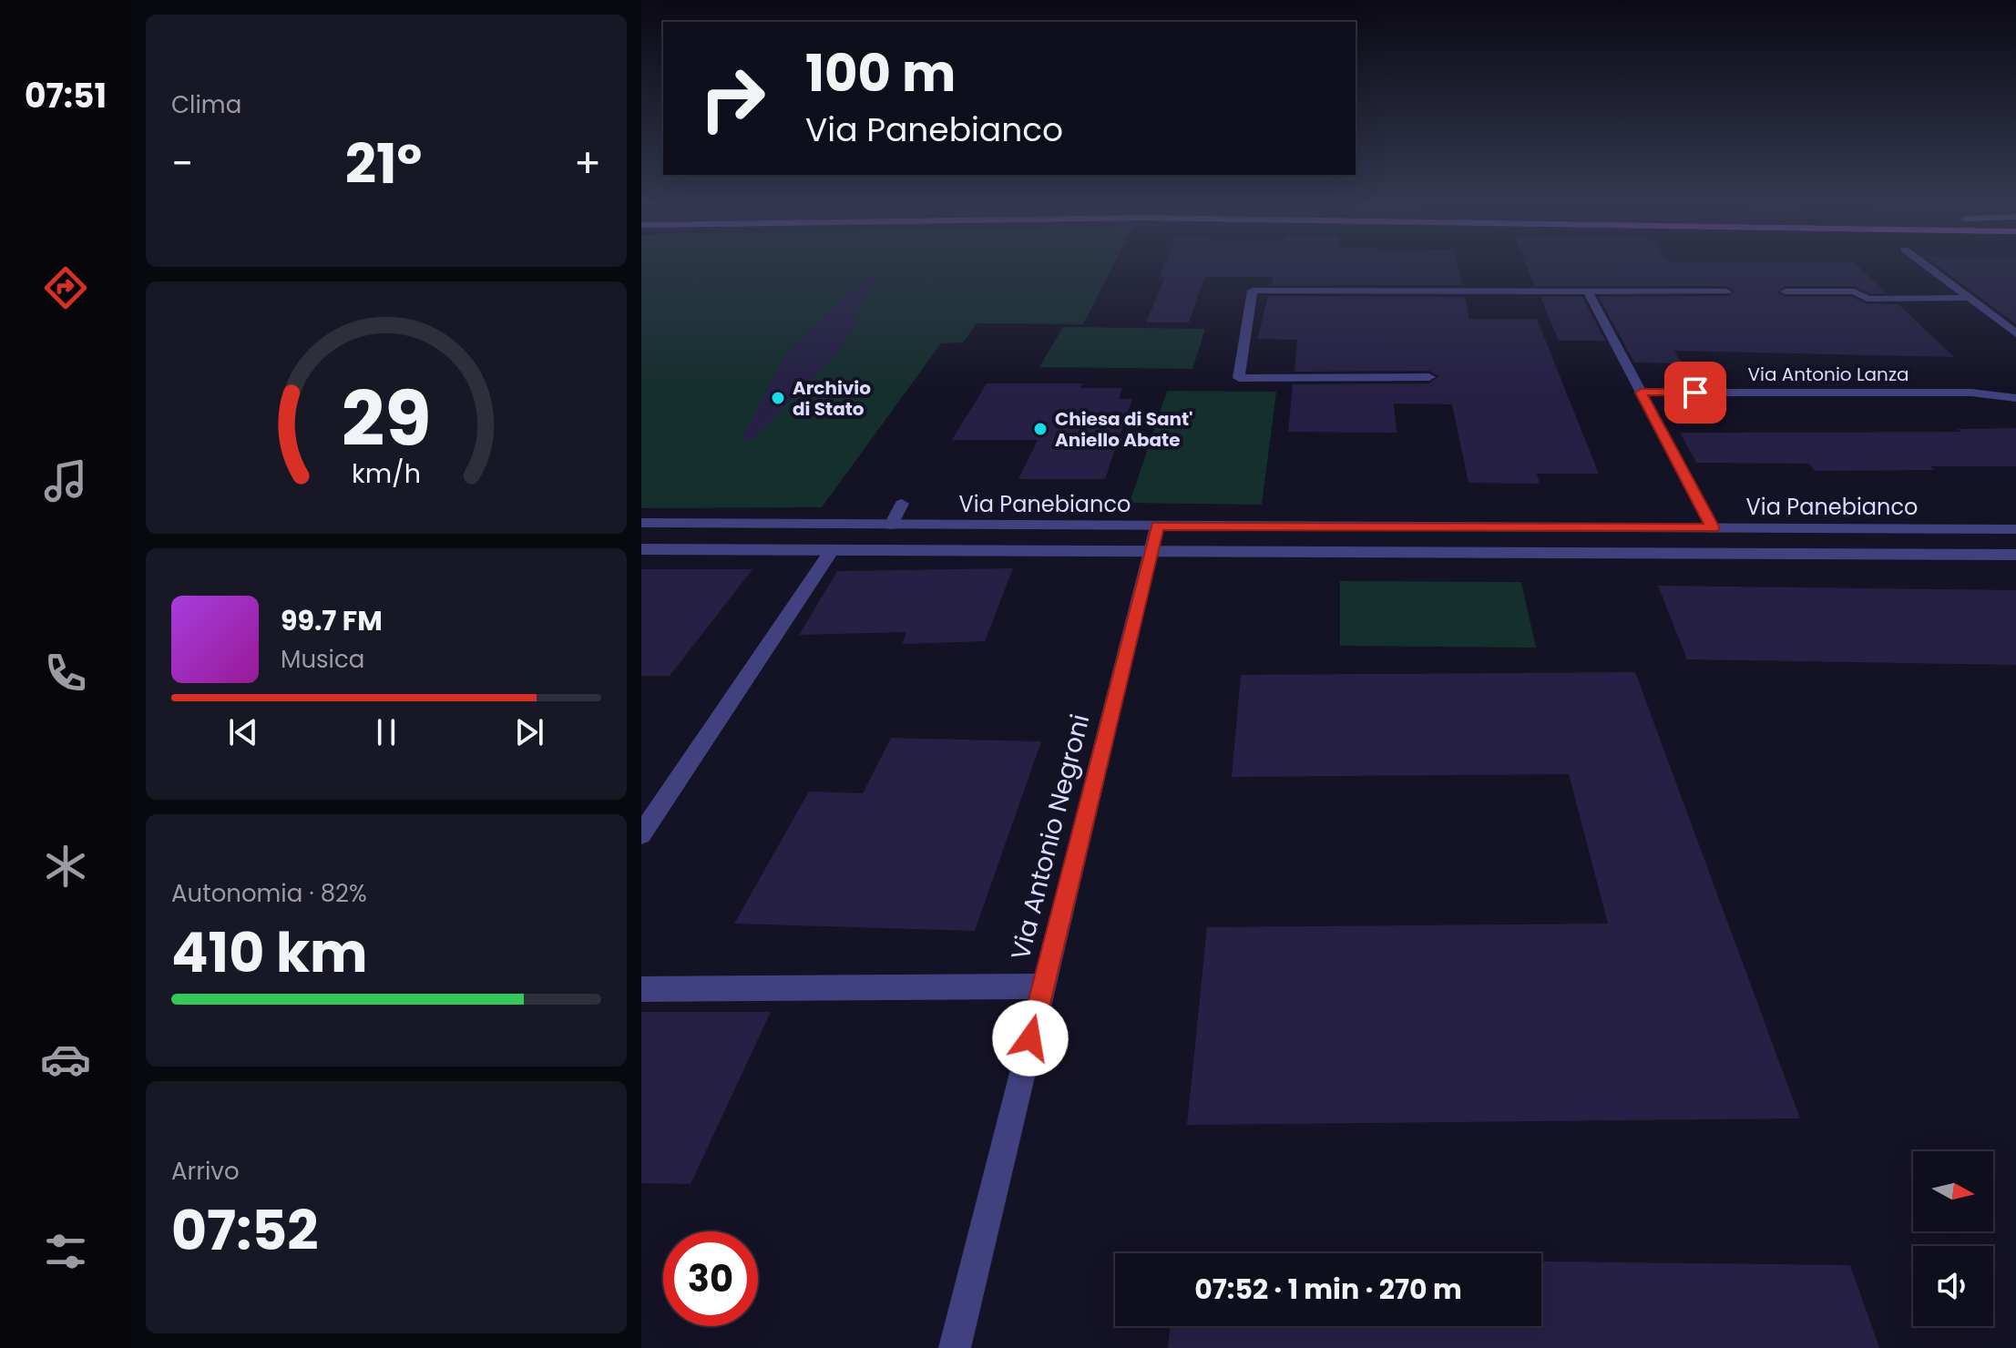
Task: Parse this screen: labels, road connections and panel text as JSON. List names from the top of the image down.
{
  "streets": {
    "street": ["Via Antonio Lanza", "Via Panebianco", "Via Antonio Negroni"]
  },
  "crossings": [
    ["Via Panebianco", "Via Antonio Negroni"]
  ],
  "places": ["Archivio di Stato", "Chiesa di Sant' Aniello Abate"],
  "north": "right",
  "page": {
    "tabs": "07:51",
    "tile": [
      "Clima",
      ["Autonomia · 82%", "410 km"],
      ["Arrivo", "07:52"]
    ],
    "turn": ["100 m", "Via Panebianco"],
    "heat": ["−", "21°", "+"],
    "song": ["99.7 FM", "Musica"],
    "limit": "30",
    "trip": "07:52 · 1 min · 270 m",
    "gauge": ["29", "km/h"]
  }
}
